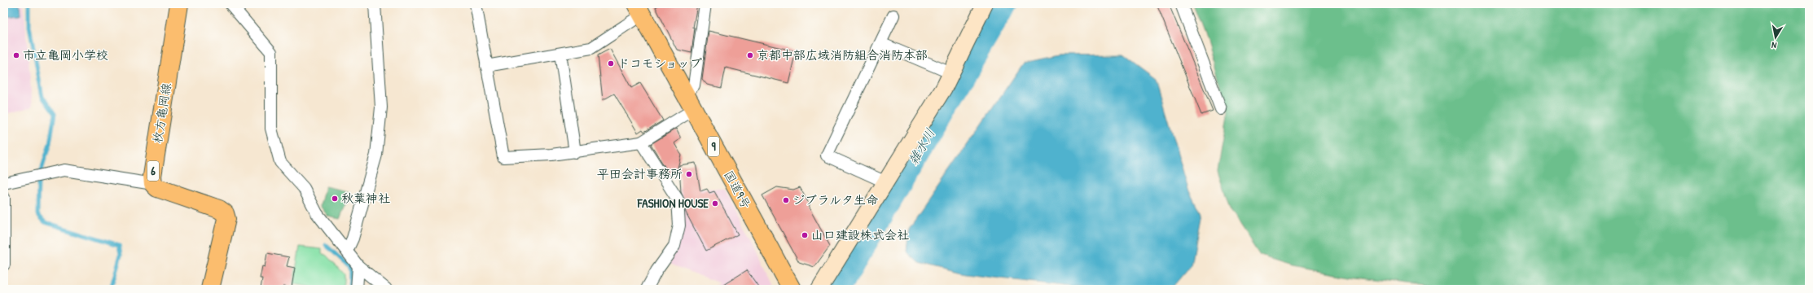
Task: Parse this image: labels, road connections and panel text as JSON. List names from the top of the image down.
{
  "streets": {
    "main road": [
      "枚方亀岡線",
      "9",
      "6",
      "国道9号"
    ]
  },
  "crossings": [
    ["枚方亀岡線", "6"]
  ],
  "water": ["雑水川"],
  "places": [
    "市立亀岡小学校",
    "京都中部広域消防組合消防本部",
    "ドコモショップ",
    "平田会計事務所",
    "秋葉神社",
    "ジブラルタ生命",
    "FASHION HOUSE",
    "山口建設株式会社"
  ],
  "north": "bottom"
}
